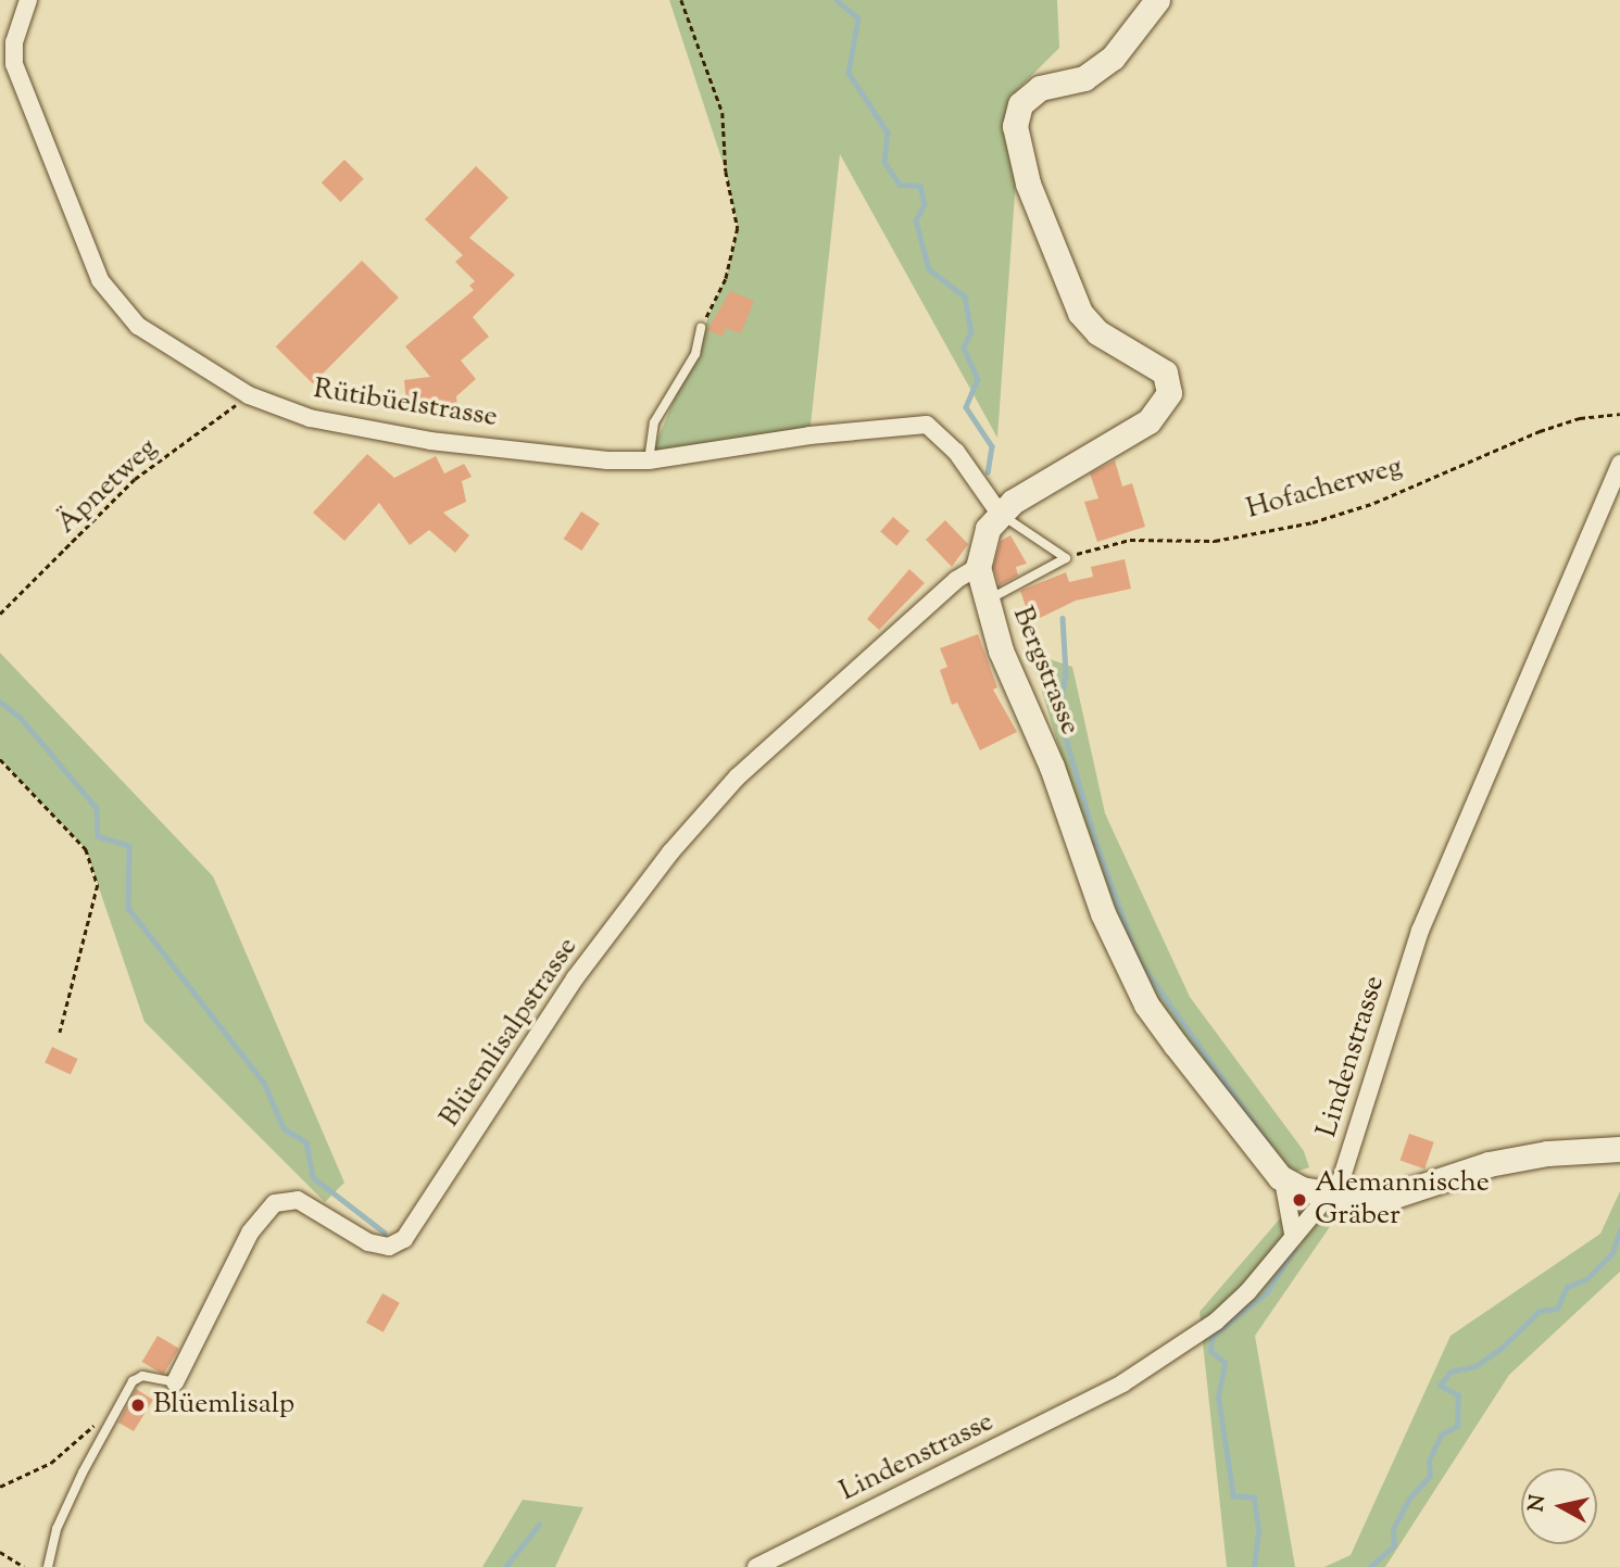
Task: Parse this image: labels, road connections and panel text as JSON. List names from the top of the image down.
{
  "streets": {
    "street": [
      "Rütibüelstrasse",
      "Bergstrasse",
      "Blüemlisalpstrasse",
      "Lindenstrasse"
    ],
    "path": ["Äpnetweg", "Hofacherweg"]
  },
  "crossings": [
    ["Rütibüelstrasse", "Äpnetweg"],
    ["Rütibüelstrasse", "Bergstrasse"],
    ["Bergstrasse", "Blüemlisalpstrasse"]
  ],
  "places": ["Alemannische Gräber", "Blüemlisalp"],
  "north": "left"
}
